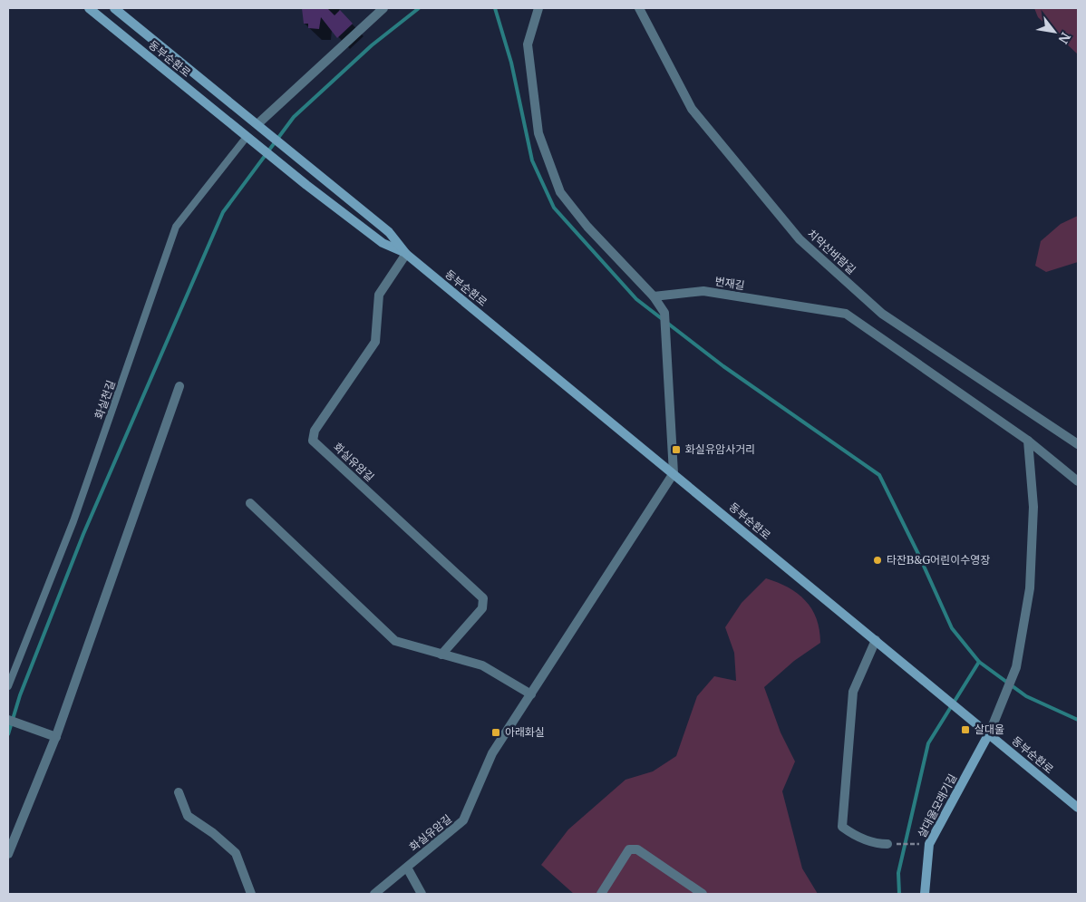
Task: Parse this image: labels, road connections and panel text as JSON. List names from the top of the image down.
{
  "streets": {
    "street": [
      "동부순환로",
      "치악산바람길",
      "번재길",
      "화실유암길",
      "살대울모래기길"
    ],
    "lane": ["화실천길"]
  },
  "crossings": [
    ["동부순환로", "화실천길"],
    ["동부순환로", "화실유암길"],
    ["동부순환로", "살대울모래기길"]
  ],
  "places": {
    "transit": ["화실유암사거리", "살대울", "아래화실"],
    "other": ["타잔B&G어린이수영장"]
  },
  "north": "bottom right"
}
